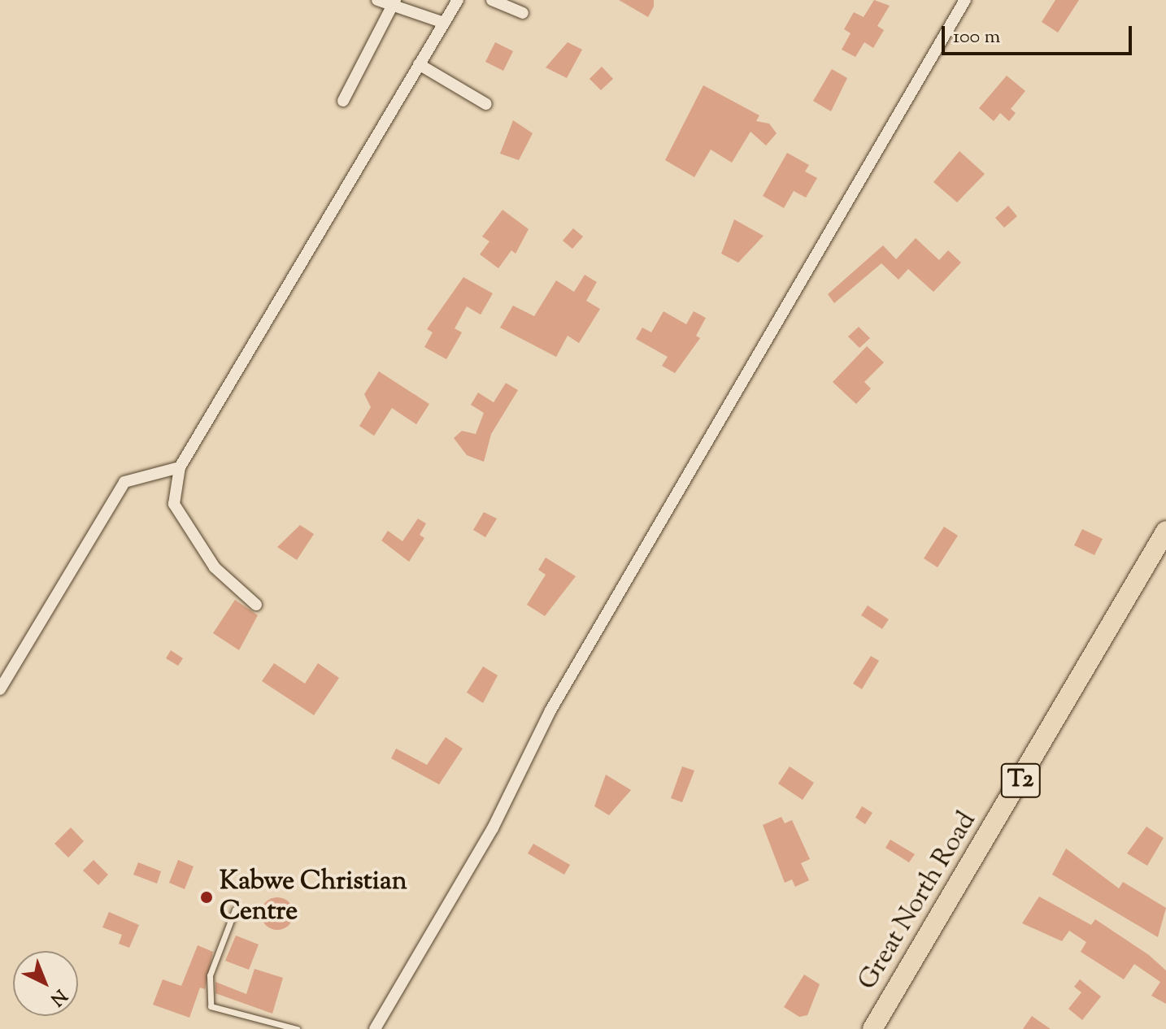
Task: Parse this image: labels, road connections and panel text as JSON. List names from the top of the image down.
{
  "streets": {
    "highway": ["T2", "Great North Road"]
  },
  "places": ["Kabwe Christian Centre"],
  "scale_bar": "100 m",
  "north": "bottom right"
}
